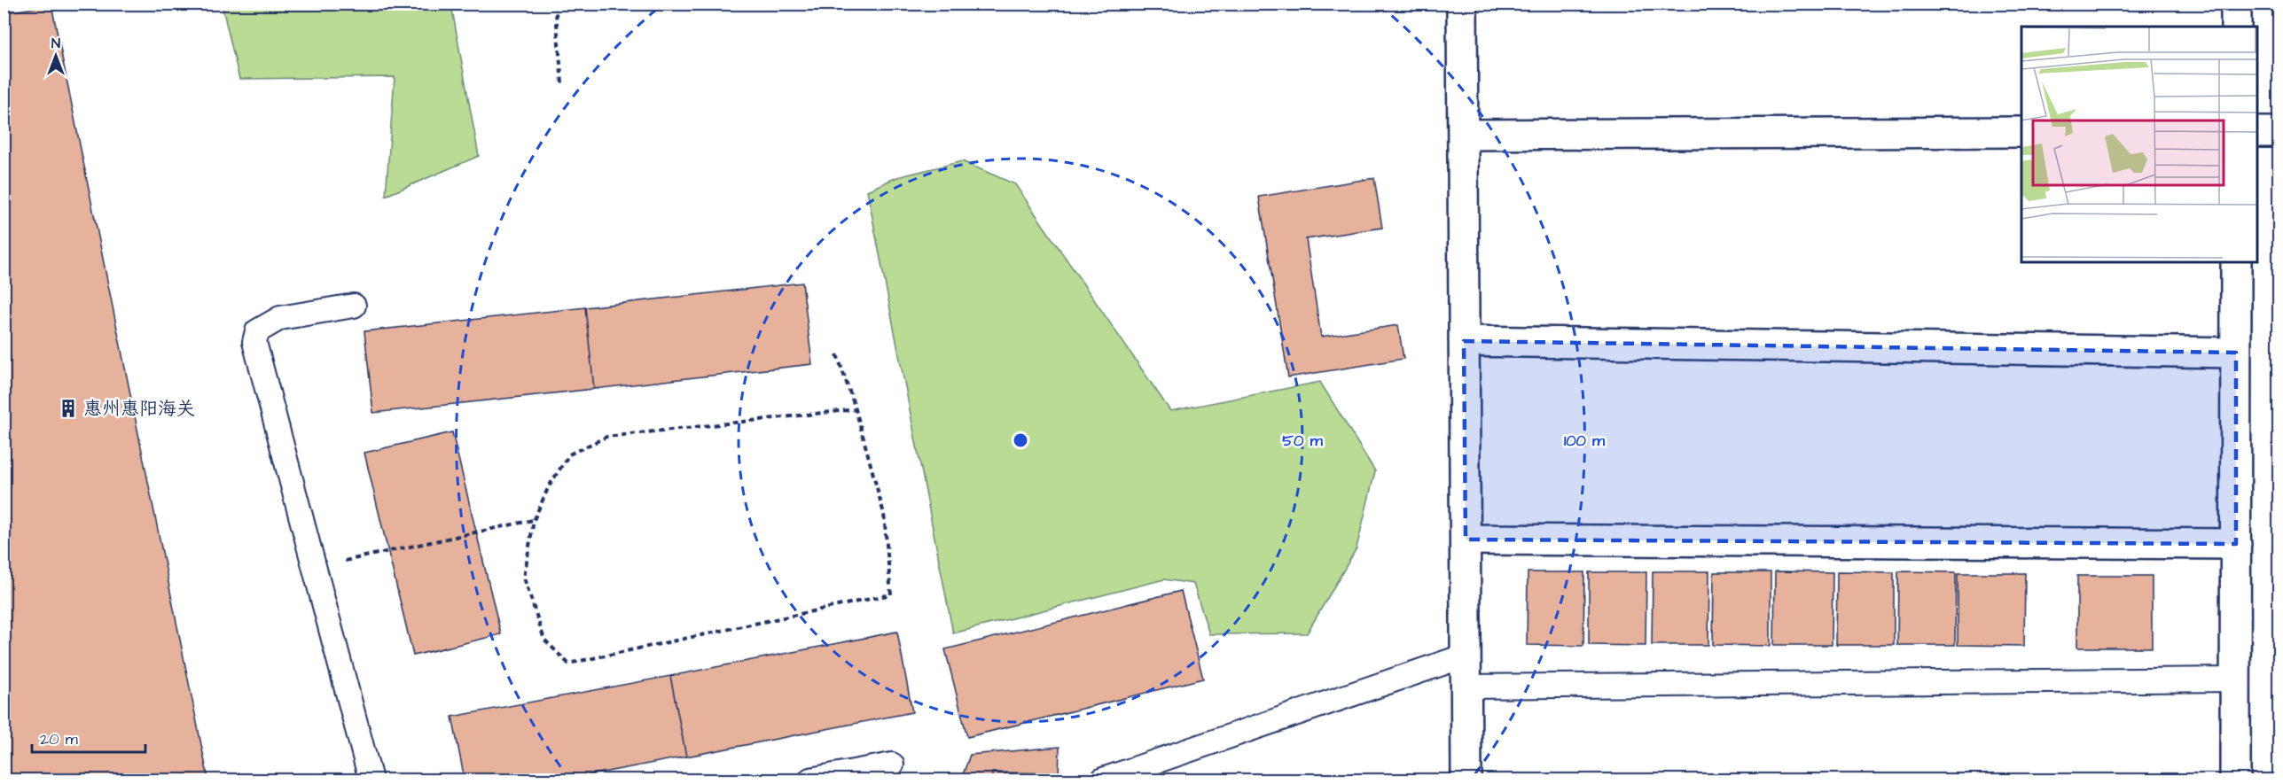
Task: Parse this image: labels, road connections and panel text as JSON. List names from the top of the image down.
{
  "places": {
    "building": ["惠州惠阳海关"]
  },
  "scale_bar": "20 m",
  "north": "top",
  "rings": ["50 m", "100 m"]
}
